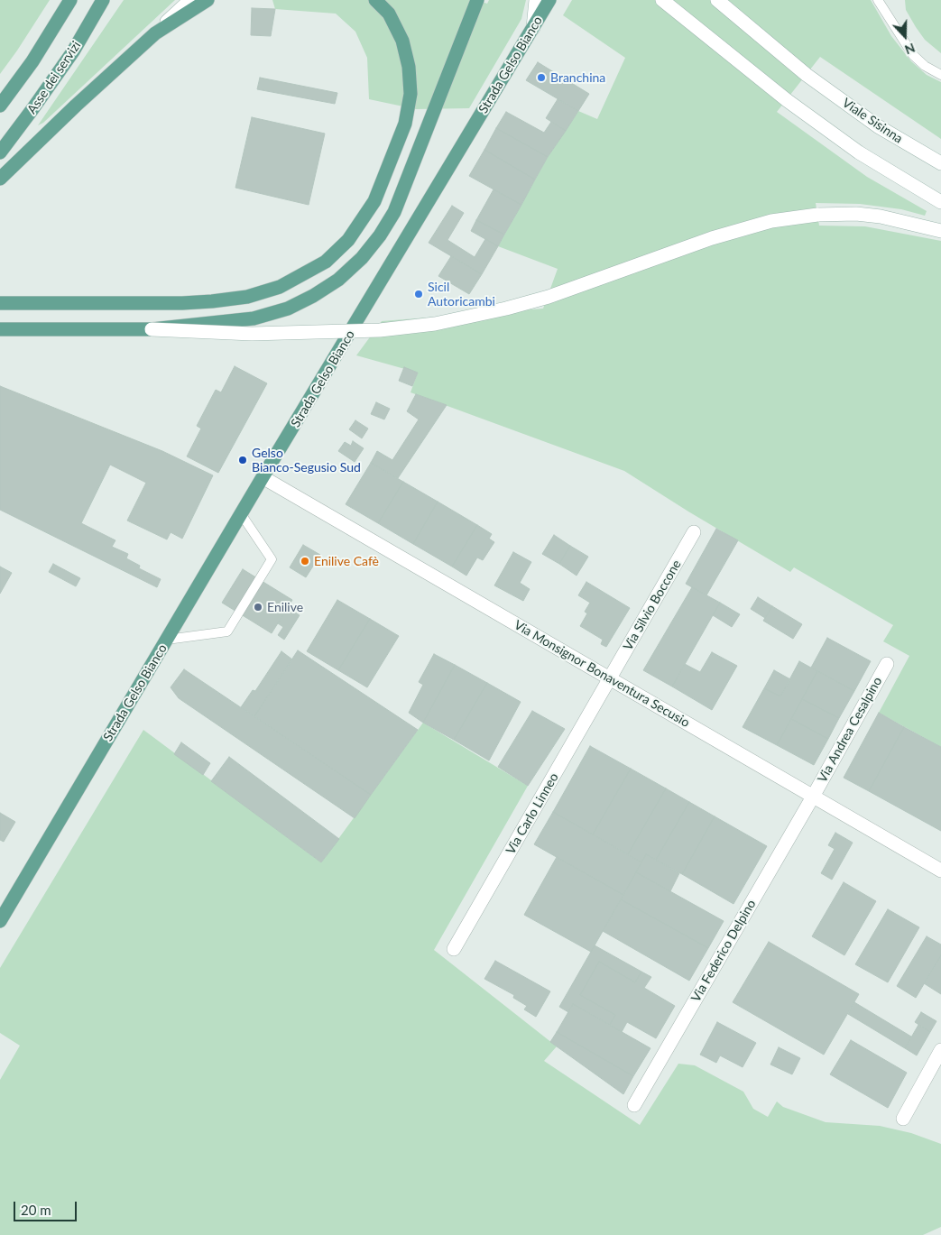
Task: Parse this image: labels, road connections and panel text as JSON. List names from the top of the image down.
{
  "streets": {
    "main road": ["Strada Gelso Bianco", "Asse dei servizi"],
    "street": [
      "Viale Sisinna",
      "Via Silvio Boccone",
      "Via Monsignor Bonaventura Secusio",
      "Via Andrea Cesalpino",
      "Via Carlo Linneo",
      "Via Federico Delpino"
    ]
  },
  "crossings": [
    ["Strada Gelso Bianco", "Via Monsignor Bonaventura Secusio"],
    ["Via Silvio Boccone", "Via Monsignor Bonaventura Secusio"],
    ["Via Silvio Boccone", "Via Carlo Linneo"],
    ["Via Monsignor Bonaventura Secusio", "Via Andrea Cesalpino"],
    ["Via Monsignor Bonaventura Secusio", "Via Carlo Linneo"],
    ["Via Monsignor Bonaventura Secusio", "Via Federico Delpino"],
    ["Via Andrea Cesalpino", "Via Federico Delpino"]
  ],
  "places": [
    "Branchina",
    "Sicil Autoricambi",
    "Gelso Bianco-Segusio Sud",
    "Enilive Cafè",
    "Enilive"
  ],
  "scale_bar": "20 m",
  "north": "bottom"
}
